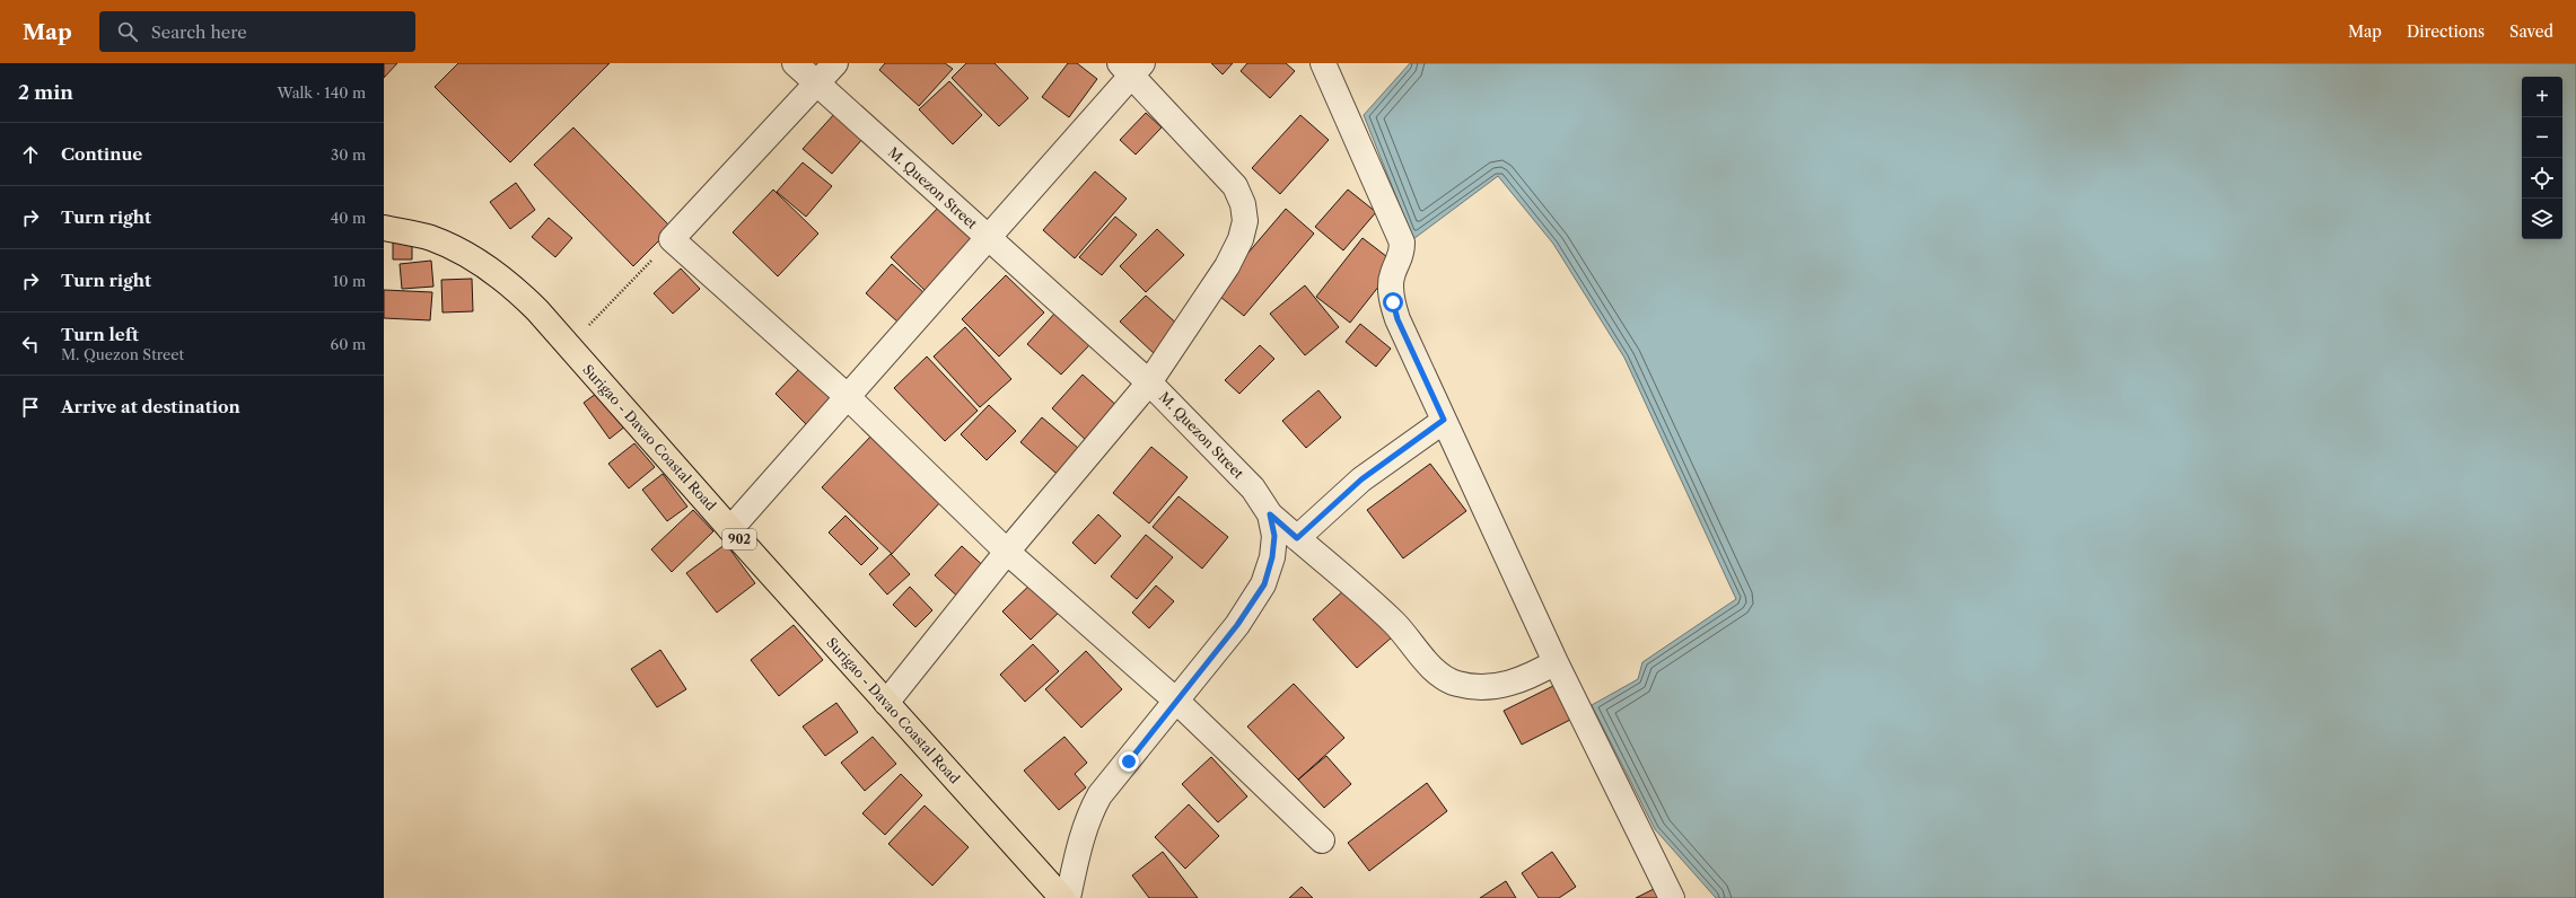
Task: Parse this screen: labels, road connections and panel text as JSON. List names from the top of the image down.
{
  "streets": {
    "highway": ["Surigao - Davao Coastal Road", "902"],
    "street": ["M. Quezon Street"]
  },
  "page": {
    "header": "Map",
    "search": "Search here",
    "nav": ["Map", "Directions", "Saved"],
    "heading": ["2 min", "Walk · 140 m"],
    "map_buttons": ["+", "−"],
    "list": [
      ["Continue", "30 m"],
      ["Turn right", "40 m"],
      ["Turn right", "10 m"],
      ["Turn left", "M. Quezon Street", "60 m"],
      "Arrive at destination"
    ]
  }
}
